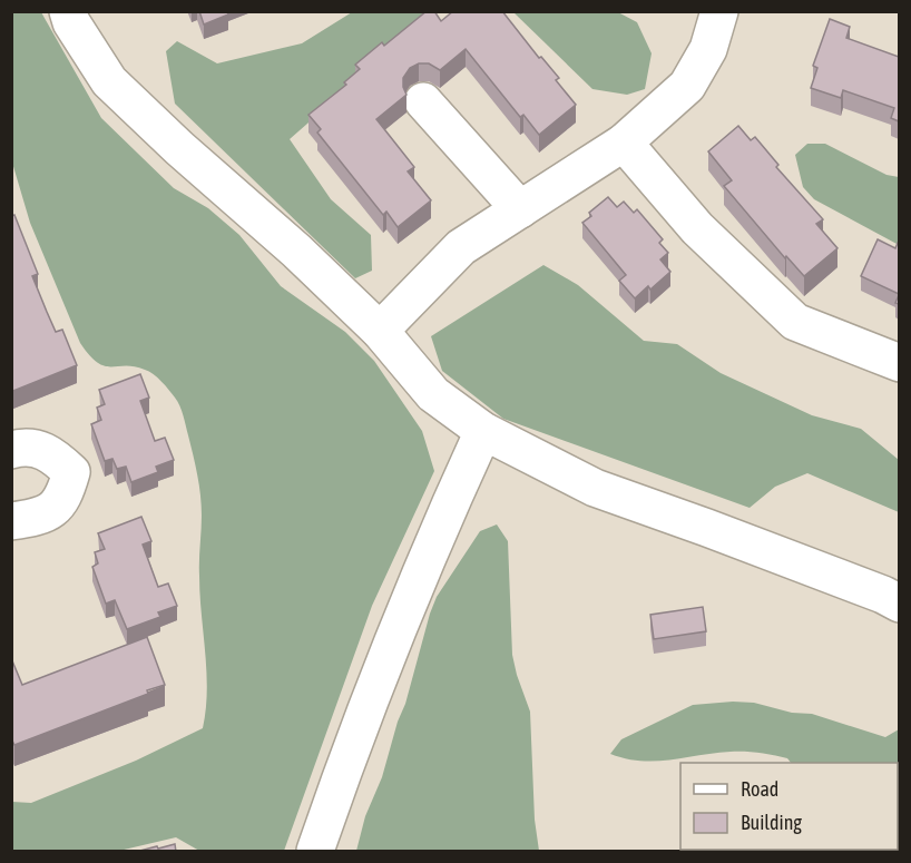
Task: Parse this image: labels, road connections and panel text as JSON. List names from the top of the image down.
{
  "legend": ["Road", "Building"]
}
